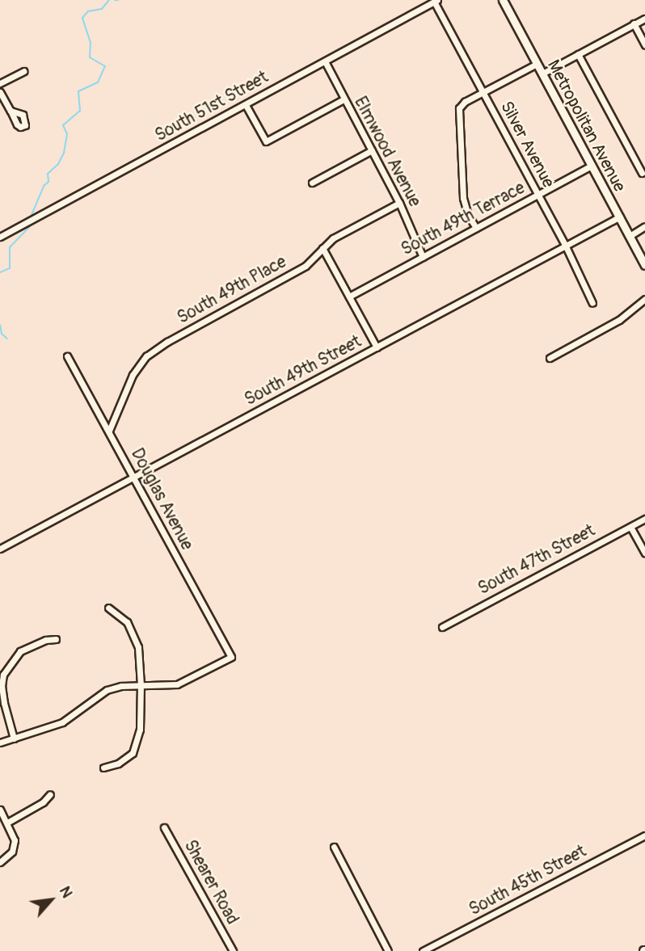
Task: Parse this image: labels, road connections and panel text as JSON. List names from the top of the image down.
{
  "streets": {
    "main road": ["Metropolitan Avenue"],
    "street": [
      "South 51st Street",
      "Silver Avenue",
      "Elmwood Avenue",
      "South 49th Terrace",
      "South 49th Place",
      "South 49th Street",
      "Douglas Avenue",
      "South 47th Street",
      "South 45th Street",
      "Shearer Road"
    ]
  },
  "crossings": [
    ["South 51st Street", "Silver Avenue"],
    ["South 51st Street", "Elmwood Avenue"],
    ["Metropolitan Avenue", "South 49th Terrace"],
    ["Metropolitan Avenue", "South 49th Street"],
    ["Silver Avenue", "South 49th Terrace"],
    ["Silver Avenue", "South 49th Street"],
    ["Elmwood Avenue", "South 49th Terrace"],
    ["Elmwood Avenue", "South 49th Place"],
    ["South 49th Place", "Douglas Avenue"],
    ["South 49th Street", "Douglas Avenue"]
  ],
  "north": "top right"
}
